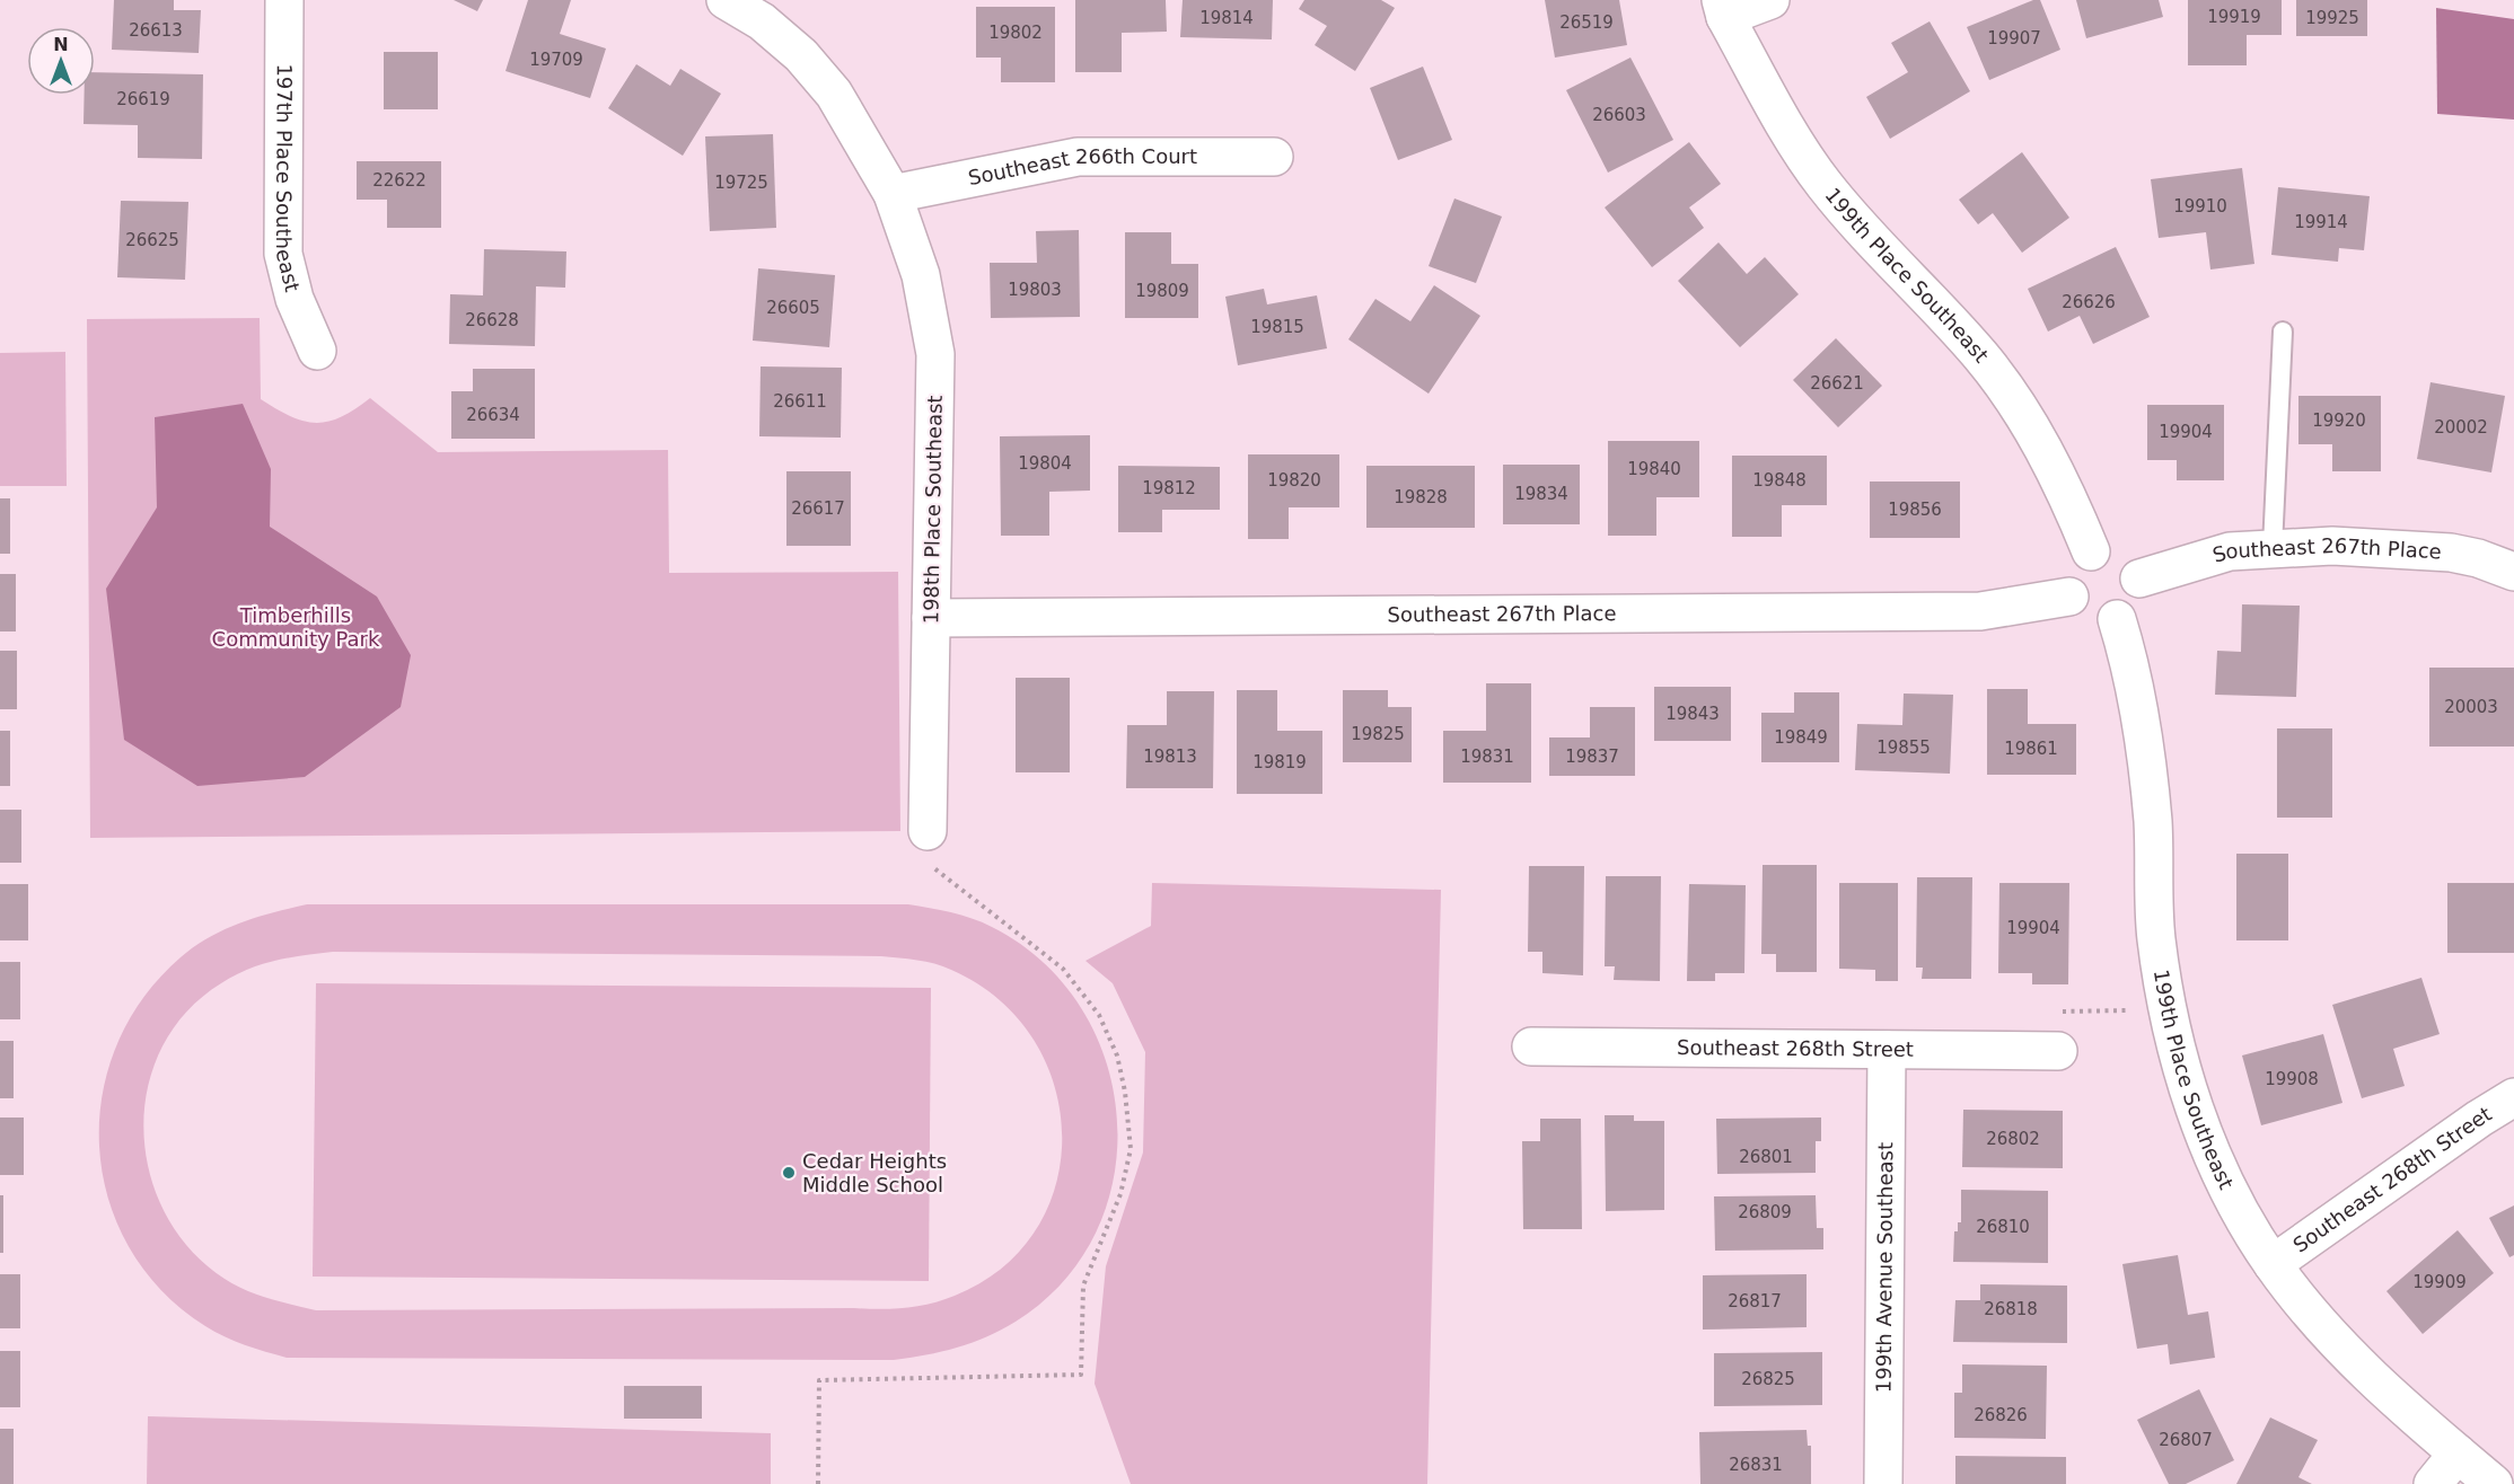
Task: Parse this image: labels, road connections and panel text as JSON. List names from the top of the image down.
{
  "streets": {
    "street": [
      "Southeast 266th Court",
      "197th Place Southeast",
      "199th Place Southeast",
      "198th Place Southeast",
      "Southeast 267th Place",
      "Southeast 268th Street",
      "199th Avenue Southeast"
    ]
  },
  "crossings": [
    ["Southeast 266th Court", "198th Place Southeast"],
    ["199th Place Southeast", "Southeast 267th Place"],
    ["199th Place Southeast", "Southeast 268th Street"],
    ["198th Place Southeast", "Southeast 267th Place"],
    ["Southeast 268th Street", "199th Avenue Southeast"]
  ],
  "parks": ["Timberhills Community Park"],
  "places": ["Cedar Heights Middle School"],
  "house_numbers": [
    "19919",
    "19814",
    "19925",
    "26519",
    "26613",
    "19802",
    "19907",
    "19709",
    "26619",
    "26603",
    "22622",
    "19725",
    "19910",
    "19914",
    "26625",
    "19803",
    "19809",
    "26626",
    "26605",
    "26628",
    "19815",
    "26621",
    "26611",
    "26634",
    "19920",
    "20002",
    "19904",
    "19804",
    "19840",
    "19820",
    "19848",
    "19812",
    "19834",
    "19828",
    "26617",
    "19856",
    "20003",
    "19843",
    "19825",
    "19849",
    "19855",
    "19861",
    "19813",
    "19831",
    "19837",
    "19819",
    "19904",
    "19908",
    "26802",
    "26801",
    "26809",
    "26810",
    "19909",
    "26817",
    "26818",
    "26825",
    "26826",
    "26807",
    "26831"
  ],
  "north": "top"
}
